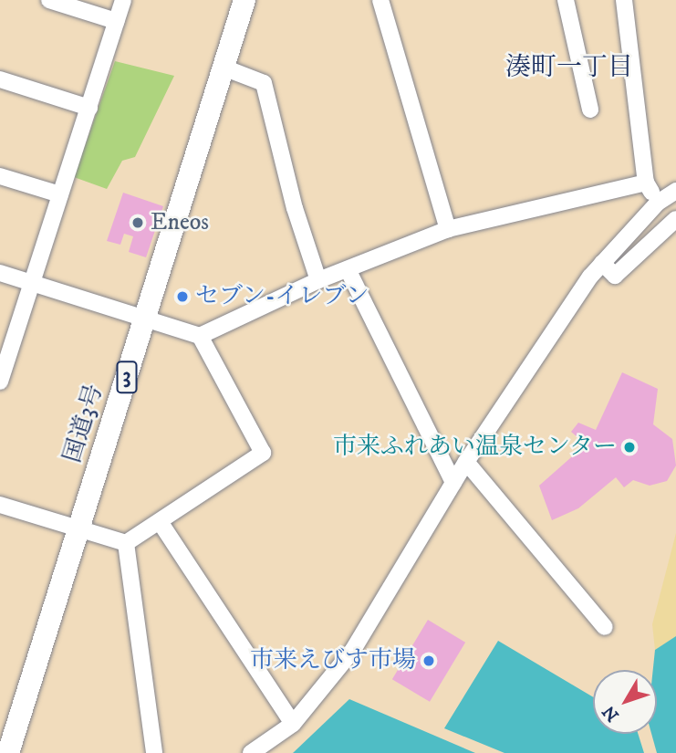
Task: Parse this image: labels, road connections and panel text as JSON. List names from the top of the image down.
{
  "streets": {
    "highway": ["3", "国道3号"]
  },
  "districts": ["湊町一丁目"],
  "places": [
    "Eneos",
    "セブン-イレブン",
    "市来ふれあい温泉センター",
    "市来えびす市場"
  ],
  "north": "bottom left"
}
